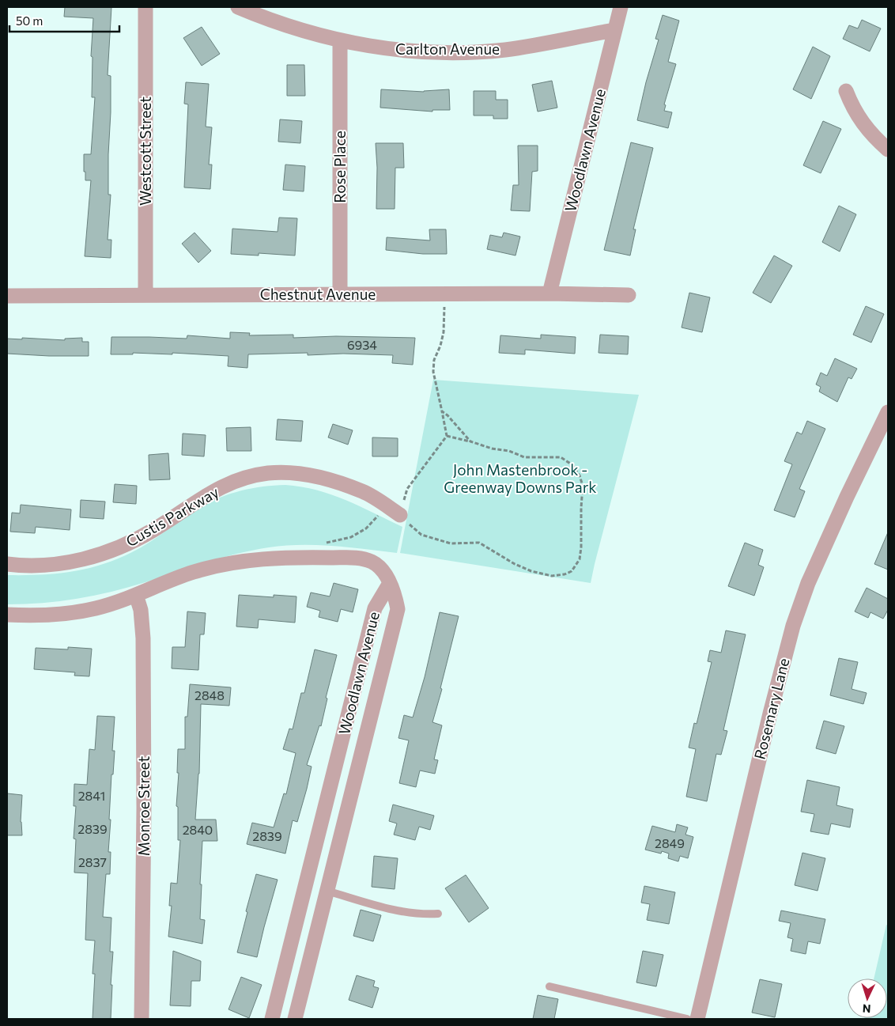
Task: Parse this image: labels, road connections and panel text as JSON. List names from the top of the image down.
{
  "streets": {
    "street": [
      "Carlton Avenue",
      "Woodlawn Avenue",
      "Westcott Street",
      "Rose Place",
      "Chestnut Avenue",
      "Custis Parkway",
      "Rosemary Lane",
      "Monroe Street"
    ]
  },
  "crossings": [
    ["Carlton Avenue", "Woodlawn Avenue"],
    ["Carlton Avenue", "Rose Place"],
    ["Woodlawn Avenue", "Chestnut Avenue"],
    ["Westcott Street", "Chestnut Avenue"],
    ["Rose Place", "Chestnut Avenue"]
  ],
  "parks": ["John Mastenbrook - Greenway Downs Park"],
  "house_numbers": [
    "6934",
    "2848",
    "2841",
    "2839",
    "2840",
    "2839",
    "2849",
    "2837"
  ],
  "scale_bar": "50 m",
  "north": "bottom"
}
